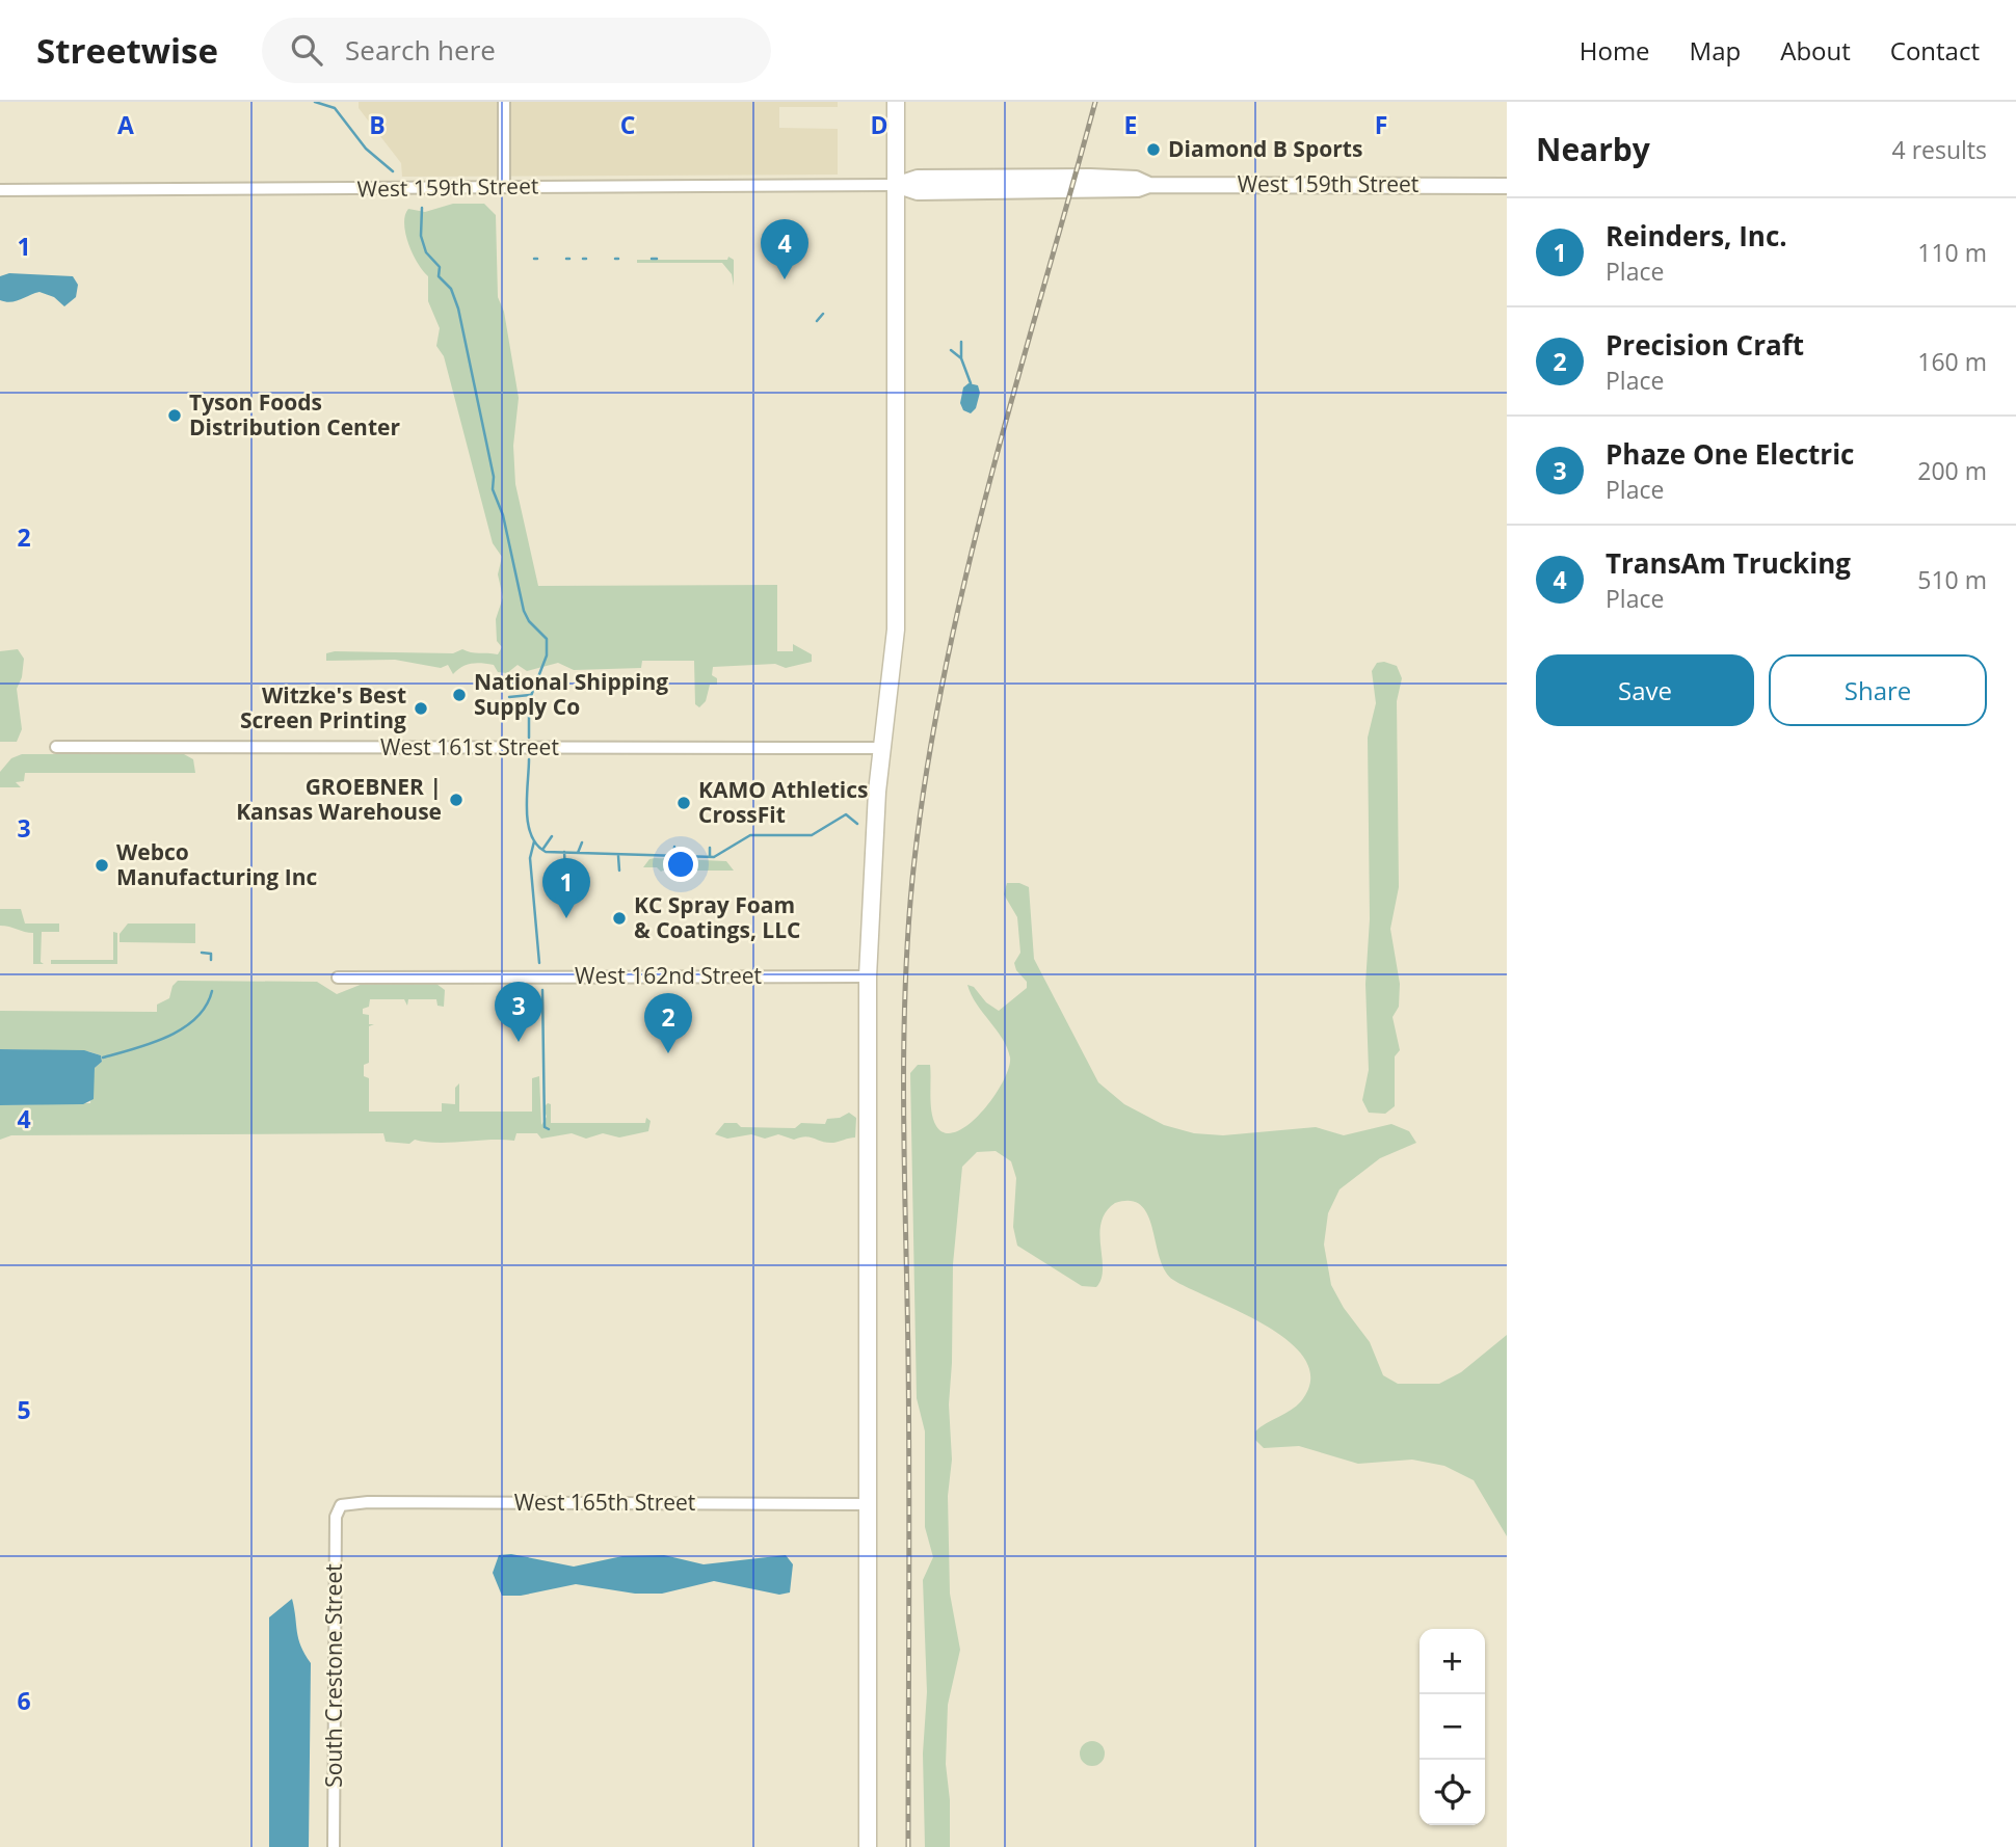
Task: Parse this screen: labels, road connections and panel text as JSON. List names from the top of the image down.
{
  "streets": {
    "main road": ["West 159th Street"],
    "street": [
      "West 161st Street",
      "West 162nd Street",
      "West 165th Street",
      "South Crestone Street"
    ]
  },
  "crossings": [
    ["West 165th Street", "South Crestone Street"]
  ],
  "places": [
    "Diamond B Sports",
    "Tyson Foods Distribution Center",
    "National Shipping Supply Co",
    "Witzke's Best Screen Printing",
    "GROEBNER | Kansas Warehouse",
    "KAMO Athletics CrossFit",
    "Webco Manufacturing Inc",
    "KC Spray Foam & Coatings, LLC"
  ],
  "page": {
    "header": "Streetwise",
    "search": "Search here",
    "nav": [
      "Home",
      "Map",
      "About",
      "Contact"
    ],
    "heading": ["Nearby", "4 results"],
    "list": [
      {
        "mark": "1",
        "name": "Reinders, Inc.",
        "note": "Place",
        "value": "110 m"
      },
      {
        "mark": "2",
        "name": "Precision Craft",
        "note": "Place",
        "value": "160 m"
      },
      {
        "mark": "3",
        "name": "Phaze One Electric",
        "note": "Place",
        "value": "200 m"
      },
      {
        "mark": "4",
        "name": "TransAm Trucking",
        "note": "Place",
        "value": "510 m"
      }
    ],
    "pins": [
      "4",
      "1",
      "3",
      "2"
    ],
    "buttons": ["Save", "Share"],
    "map_buttons": ["+", "−"]
  },
  "grid": {
    "columns": [
      "A",
      "B",
      "C",
      "D",
      "E",
      "F"
    ],
    "rows": [
      "1",
      "2",
      "3",
      "4",
      "5",
      "6"
    ]
  }
}
